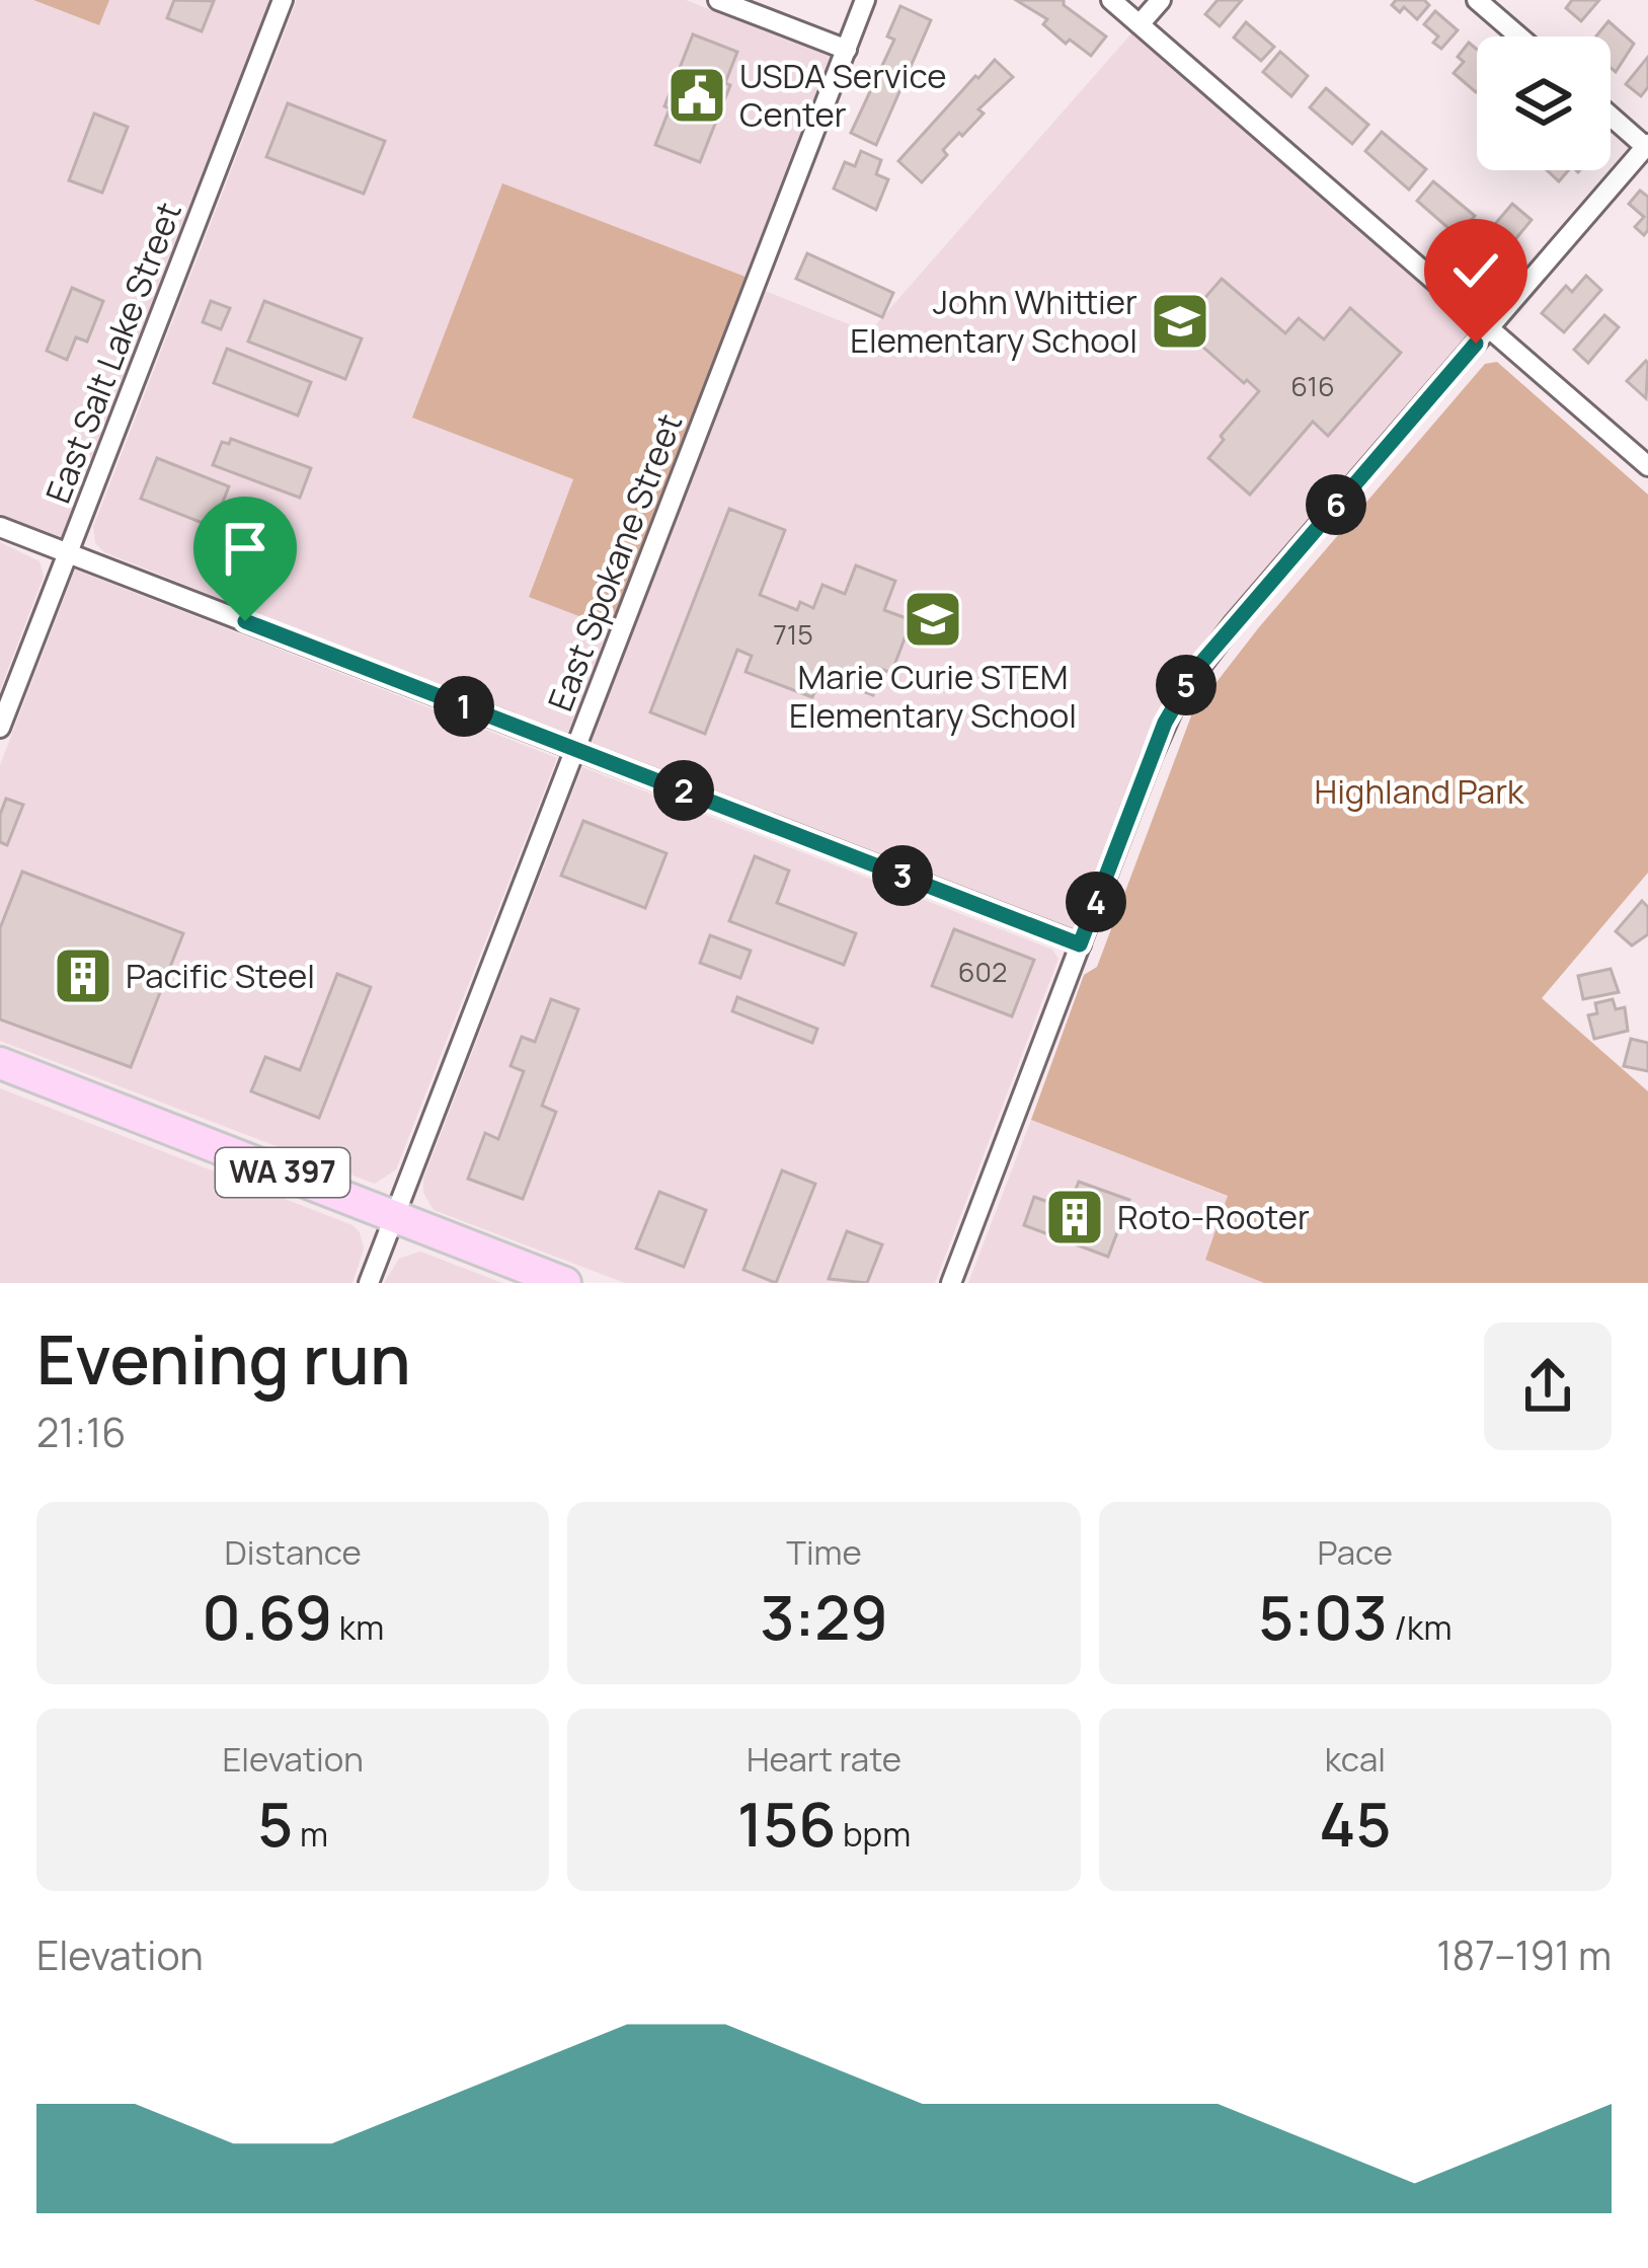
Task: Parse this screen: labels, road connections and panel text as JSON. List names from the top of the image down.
{
  "streets": {
    "main road": ["WA 397"],
    "street": ["East Salt Lake Street", "East Spokane Street"]
  },
  "crossings": [
    ["East Spokane Street", "WA 397"]
  ],
  "parks": ["Highland Park"],
  "places": {
    "public building": ["USDA Service Center"],
    "school or university": ["John Whittier Elementary School", "Marie Curie STEM Elementary School"],
    "building": ["Pacific Steel", "Roto-Rooter"]
  },
  "house_numbers": ["616", "715", "602"],
  "page": {
    "pins": [
      "6",
      "5",
      "1",
      "2",
      "3",
      "4"
    ],
    "heading": ["Evening run", "21:16"],
    "stats": [
      ["Distance", "0.69 km"],
      ["Time", "3:29"],
      ["Pace", "5:03 /km"],
      ["Elevation", "5 m"],
      ["Heart rate", "156 bpm"],
      ["kcal", "45"]
    ],
    "chart": ["Elevation", "187–191 m"]
  }
}
